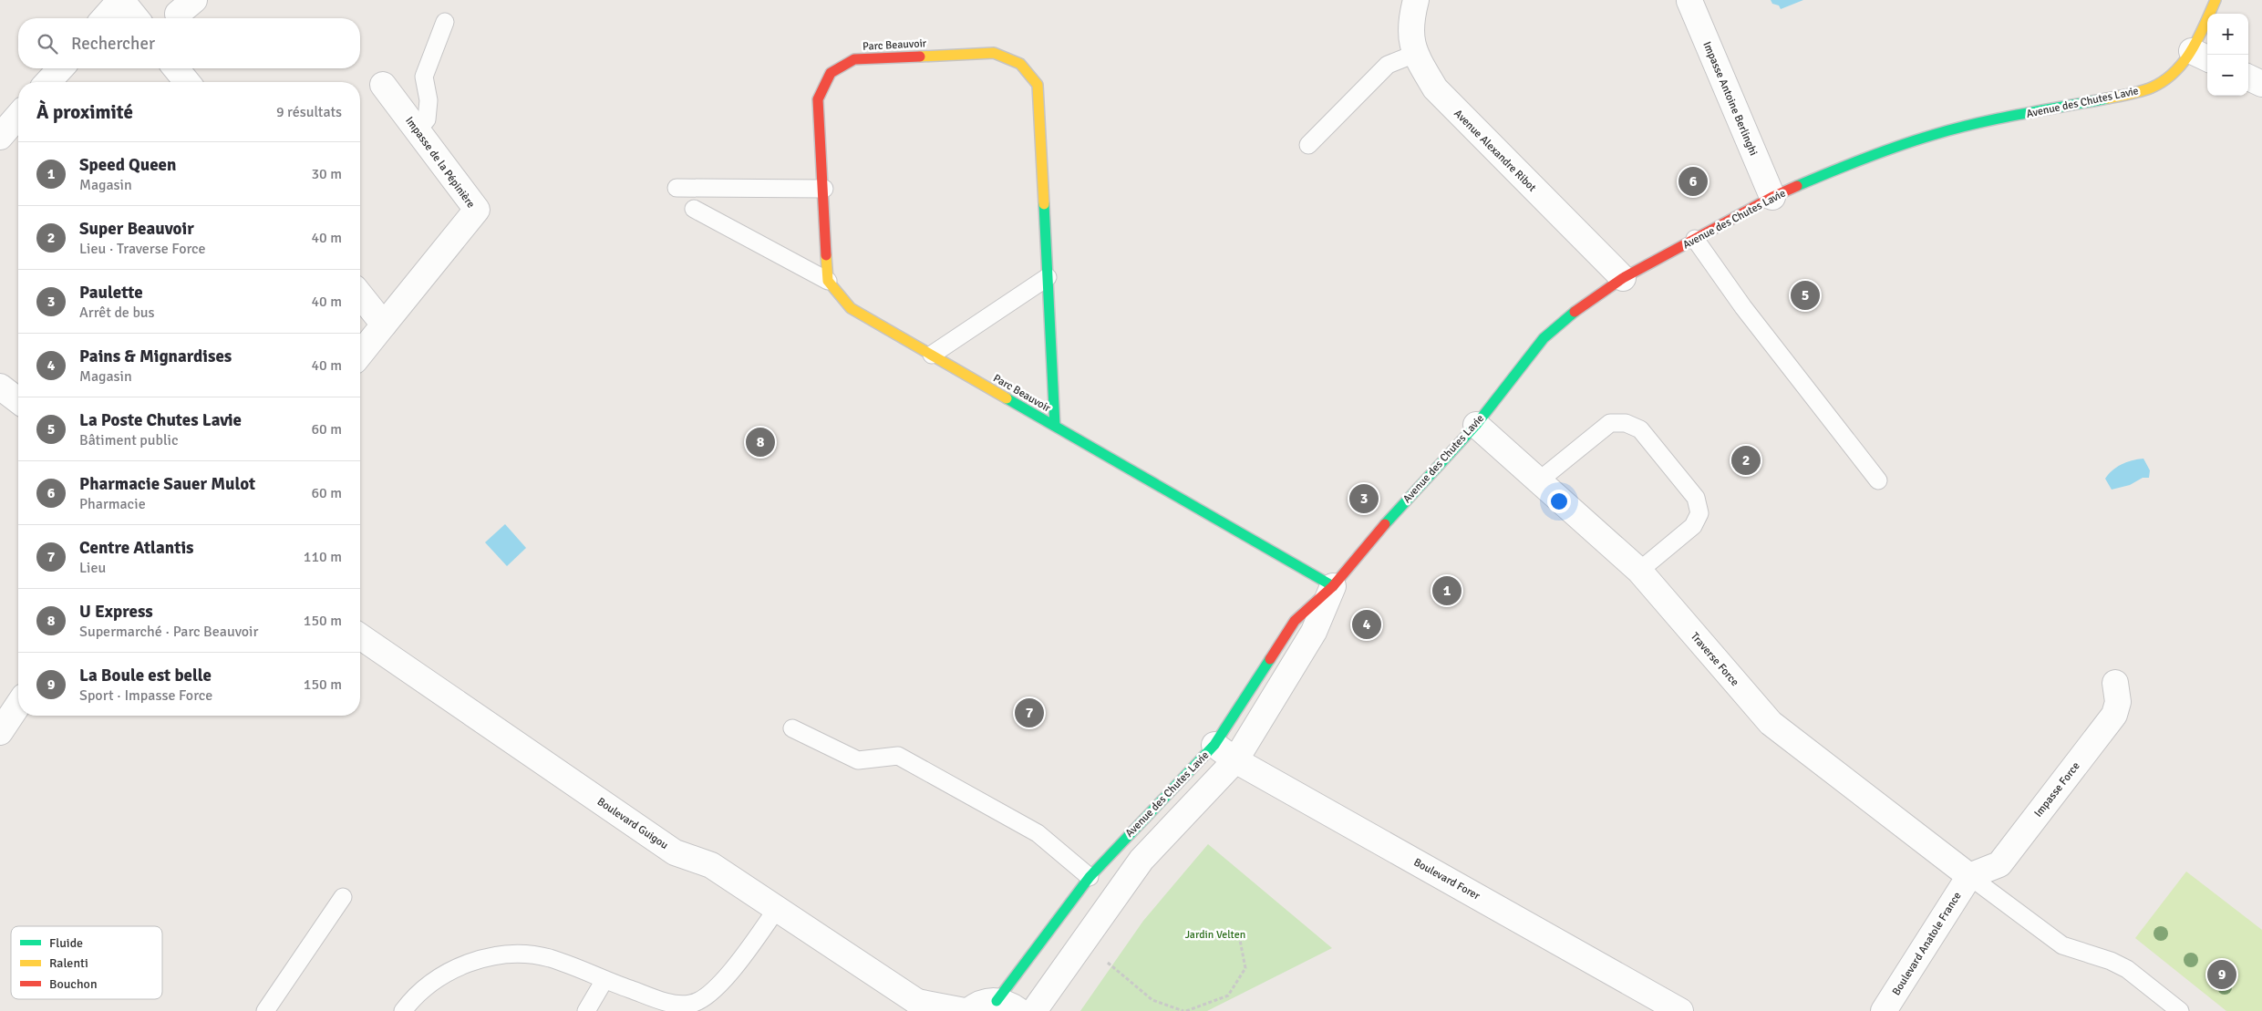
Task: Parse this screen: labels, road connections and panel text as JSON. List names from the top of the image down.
{
  "streets": {
    "street": [
      "Parc Beauvoir",
      "Impasse Antoine Berlinghi",
      "Avenue des Chutes Lavie",
      "Avenue Alexandre Ribot",
      "Impasse de la Pépinière",
      "Traverse Force",
      "Impasse Force",
      "Boulevard Guigou",
      "Boulevard Forer",
      "Boulevard Anatole France"
    ]
  },
  "crossings": [
    ["Parc Beauvoir", "Avenue des Chutes Lavie"],
    ["Impasse Antoine Berlinghi", "Avenue des Chutes Lavie"],
    ["Avenue des Chutes Lavie", "Avenue Alexandre Ribot"],
    ["Avenue des Chutes Lavie", "Traverse Force"],
    ["Avenue des Chutes Lavie", "Boulevard Forer"],
    ["Traverse Force", "Impasse Force"],
    ["Traverse Force", "Boulevard Anatole France"],
    ["Impasse Force", "Boulevard Anatole France"]
  ],
  "parks": ["Jardin Velten"],
  "legend": ["Fluide", "Ralenti", "Bouchon"],
  "page": {
    "map_buttons": ["+", "−"],
    "search": "Rechercher",
    "heading": ["À proximité", "9 résultats"],
    "list": [
      {
        "mark": "1",
        "name": "Speed Queen",
        "note": "Magasin",
        "value": "30 m"
      },
      {
        "mark": "2",
        "name": "Super Beauvoir",
        "note": "Lieu · Traverse Force",
        "value": "40 m"
      },
      {
        "mark": "3",
        "name": "Paulette",
        "note": "Arrêt de bus",
        "value": "40 m"
      },
      {
        "mark": "4",
        "name": "Pains & Mignardises",
        "note": "Magasin",
        "value": "40 m"
      },
      {
        "mark": "5",
        "name": "La Poste Chutes Lavie",
        "note": "Bâtiment public",
        "value": "60 m"
      },
      {
        "mark": "6",
        "name": "Pharmacie Sauer Mulot",
        "note": "Pharmacie",
        "value": "60 m"
      },
      {
        "mark": "7",
        "name": "Centre Atlantis",
        "note": "Lieu",
        "value": "110 m"
      },
      {
        "mark": "8",
        "name": "U Express",
        "note": "Supermarché · Parc Beauvoir",
        "value": "150 m"
      },
      {
        "mark": "9",
        "name": "La Boule est belle",
        "note": "Sport · Impasse Force",
        "value": "150 m"
      }
    ],
    "pins": [
      "6",
      "5",
      "8",
      "2",
      "3",
      "1",
      "4",
      "7",
      "9"
    ]
  }
}
